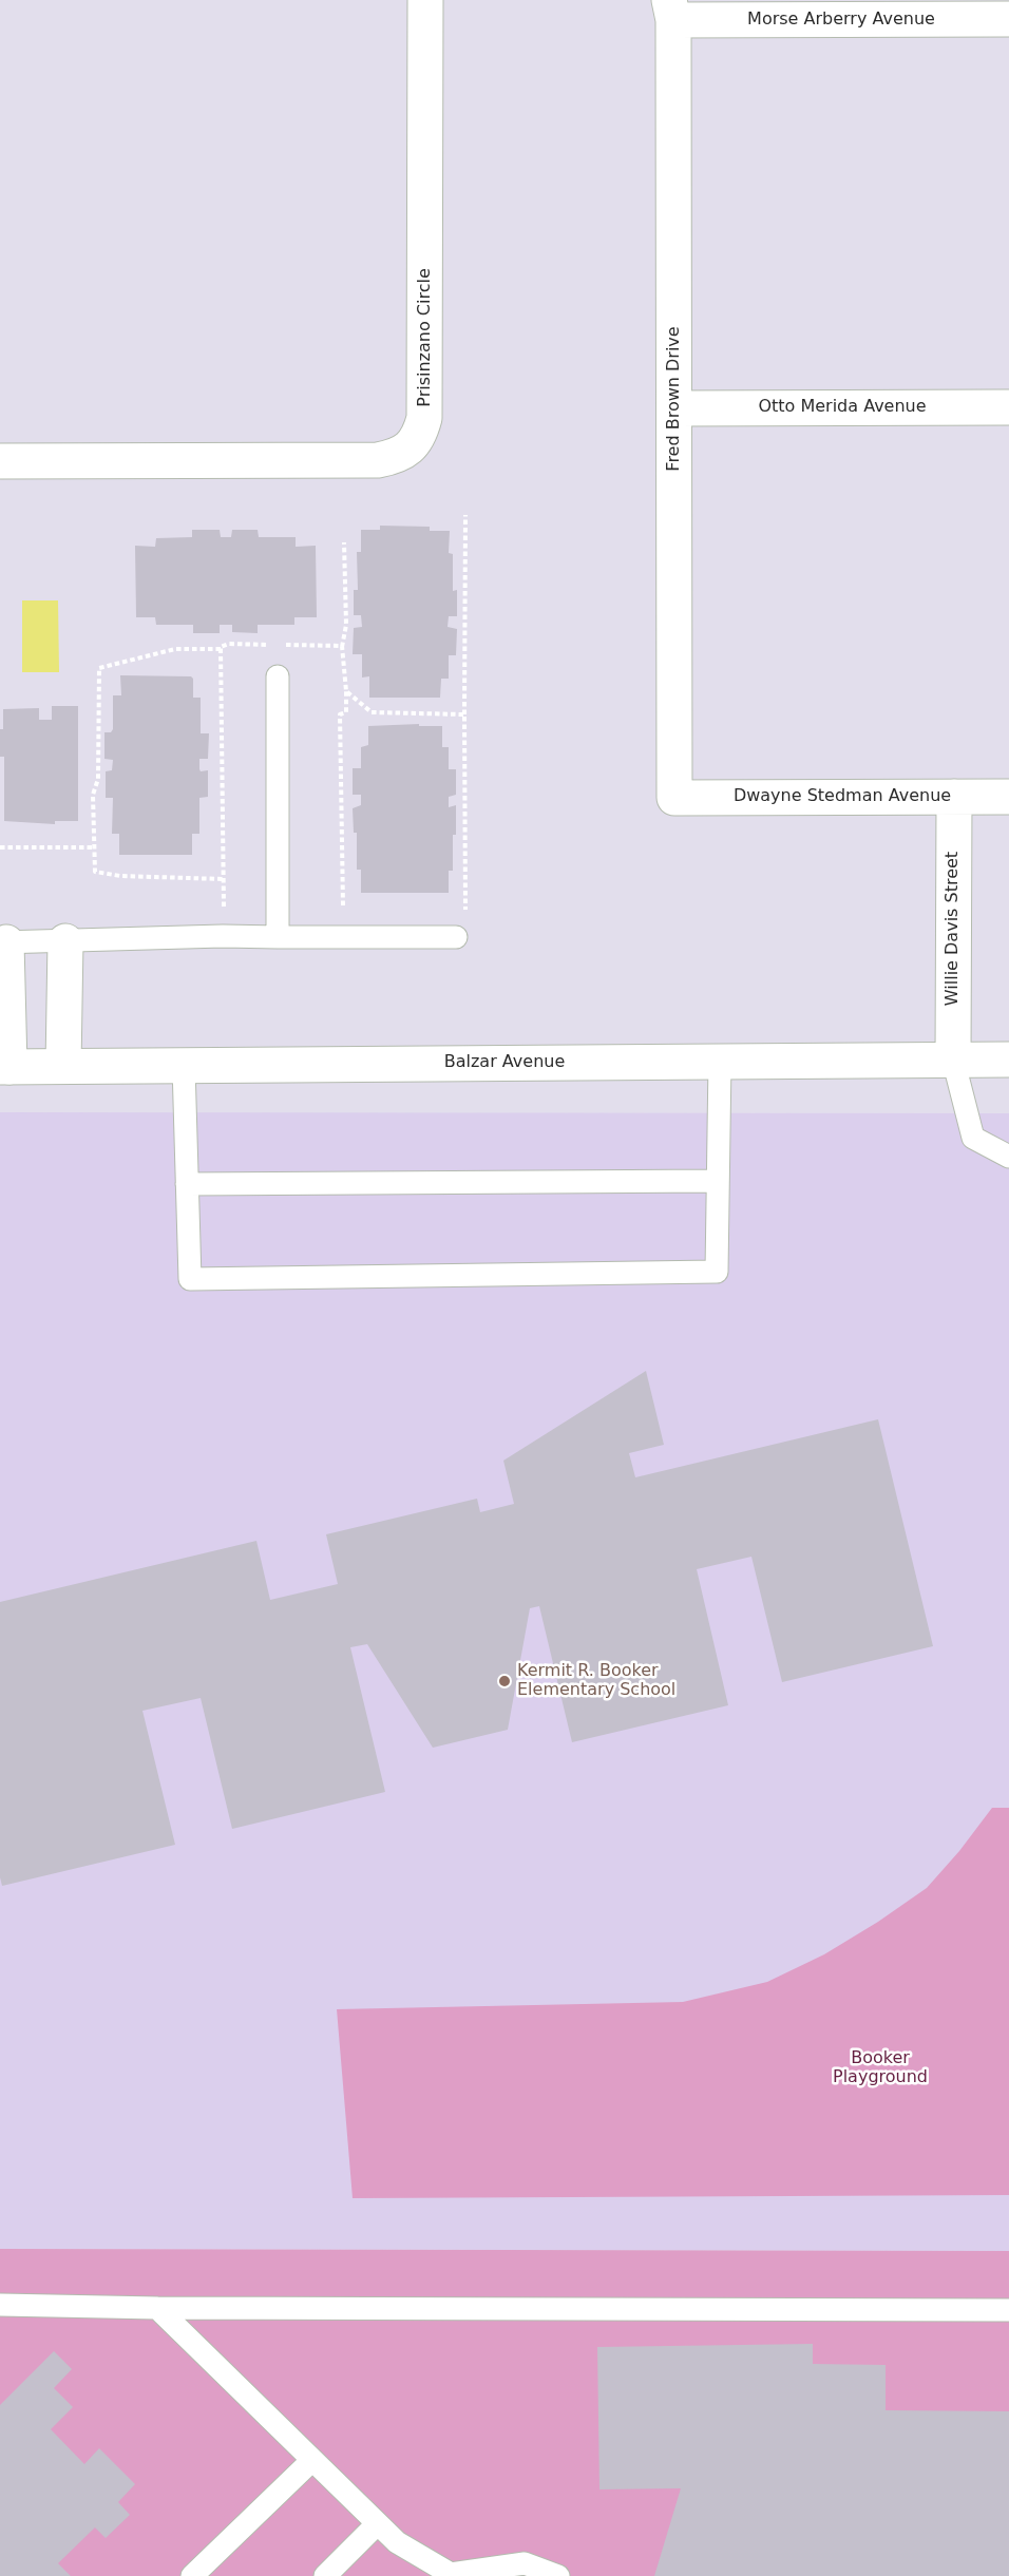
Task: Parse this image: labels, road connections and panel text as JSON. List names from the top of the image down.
{
  "streets": {
    "street": [
      "Morse Arberry Avenue",
      "Prisinzano Circle",
      "Fred Brown Drive",
      "Otto Merida Avenue",
      "Dwayne Stedman Avenue",
      "Willie Davis Street",
      "Balzar Avenue"
    ]
  },
  "crossings": [
    ["Morse Arberry Avenue", "Fred Brown Drive"],
    ["Fred Brown Drive", "Otto Merida Avenue"],
    ["Fred Brown Drive", "Dwayne Stedman Avenue"],
    ["Dwayne Stedman Avenue", "Willie Davis Street"],
    ["Willie Davis Street", "Balzar Avenue"]
  ],
  "parks": ["Booker Playground"],
  "places": ["Kermit R. Booker Elementary School"]
}
